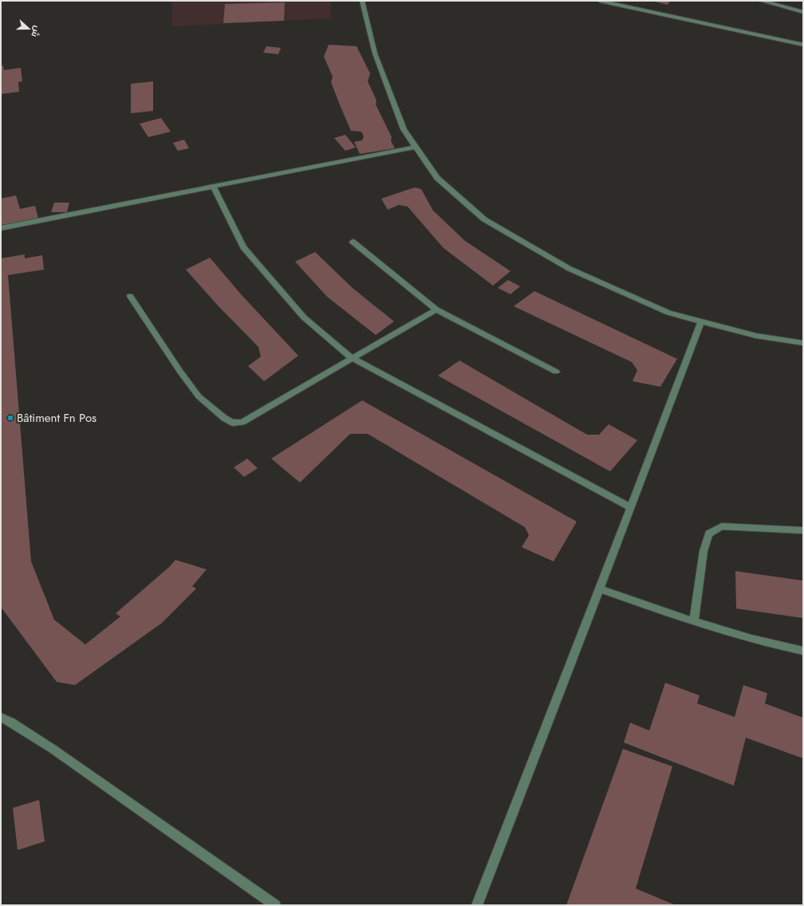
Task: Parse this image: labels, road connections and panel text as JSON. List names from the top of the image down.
{
  "places": ["Bâtiment Fn Pos"],
  "north": "right"
}
